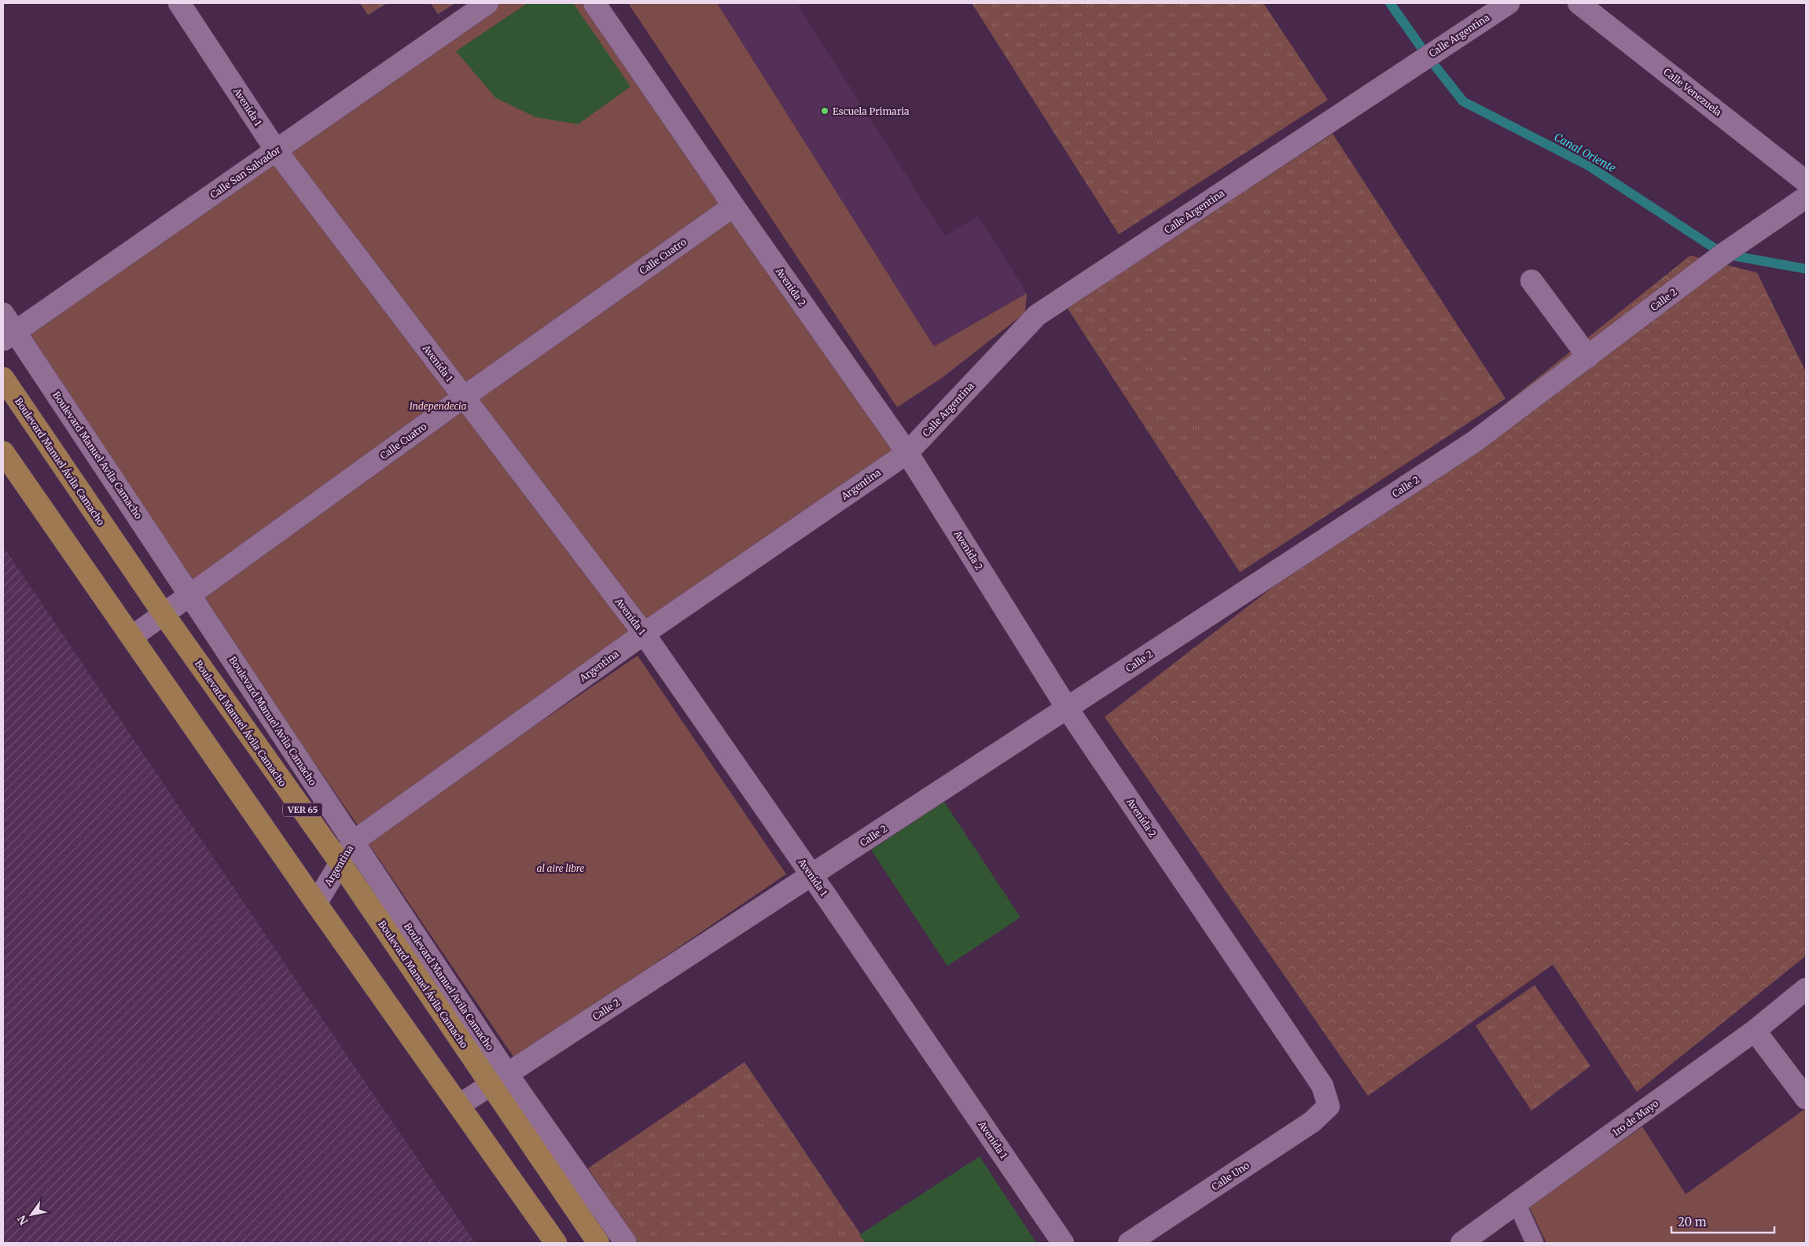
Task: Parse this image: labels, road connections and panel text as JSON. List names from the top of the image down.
{
  "streets": {
    "main road": ["Boulevard Manuel Ávila Camacho", "VER 65"],
    "street": [
      "Calle Argentina",
      "Calle Venezuela",
      "Avenida 1",
      "Calle San Salvador",
      "Calle Cuatro",
      "Avenida 2",
      "Calle 2",
      "Boulevard Manuel Avila Camacho",
      "Argentina",
      "1ro de Mayo",
      "Calle Uno"
    ]
  },
  "crossings": [
    ["Calle Argentina", "Avenida 2"],
    ["Calle Argentina", "Argentina"],
    ["Avenida 1", "Calle San Salvador"],
    ["Avenida 1", "Calle Cuatro"],
    ["Avenida 1", "Calle 2"],
    ["Avenida 1", "Argentina"],
    ["Calle San Salvador", "Boulevard Manuel Avila Camacho"],
    ["Calle Cuatro", "Avenida 2"],
    ["Calle Cuatro", "Boulevard Manuel Avila Camacho"],
    ["Calle Cuatro", "Boulevard Manuel Ávila Camacho"],
    ["Avenida 2", "Calle 2"],
    ["Avenida 2", "Argentina"],
    ["Avenida 2", "Calle Uno"],
    ["Calle 2", "Boulevard Manuel Avila Camacho"],
    ["Calle 2", "Boulevard Manuel Ávila Camacho"],
    ["Boulevard Manuel Avila Camacho", "Boulevard Manuel Ávila Camacho"],
    ["Boulevard Manuel Avila Camacho", "Argentina"],
    ["Boulevard Manuel Ávila Camacho", "Argentina"]
  ],
  "water": ["Canal Oriente"],
  "parks": ["Independecia", "al aire libre"],
  "places": ["Escuela Primaria"],
  "scale_bar": "20 m",
  "north": "bottom left"
}
